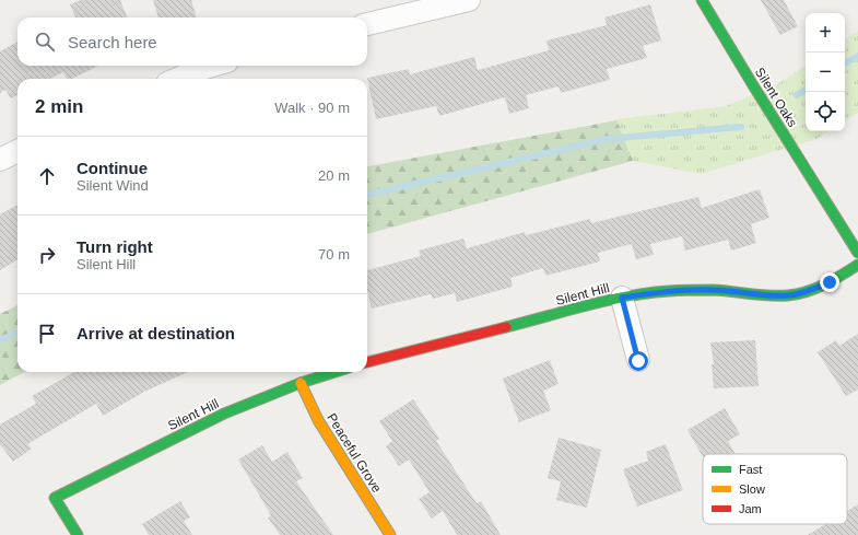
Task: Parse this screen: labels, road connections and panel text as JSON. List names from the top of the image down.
{
  "streets": {
    "street": ["Silent Oaks", "Silent Hill", "Peaceful Grove"]
  },
  "crossings": [
    ["Silent Hill", "Peaceful Grove"]
  ],
  "legend": ["Fast", "Slow", "Jam"],
  "page": {
    "map_buttons": ["+", "−"],
    "search": "Search here",
    "heading": ["2 min", "Walk · 90 m"],
    "list": [
      ["Continue", "Silent Wind", "20 m"],
      ["Turn right", "Silent Hill", "70 m"],
      "Arrive at destination"
    ]
  }
}
